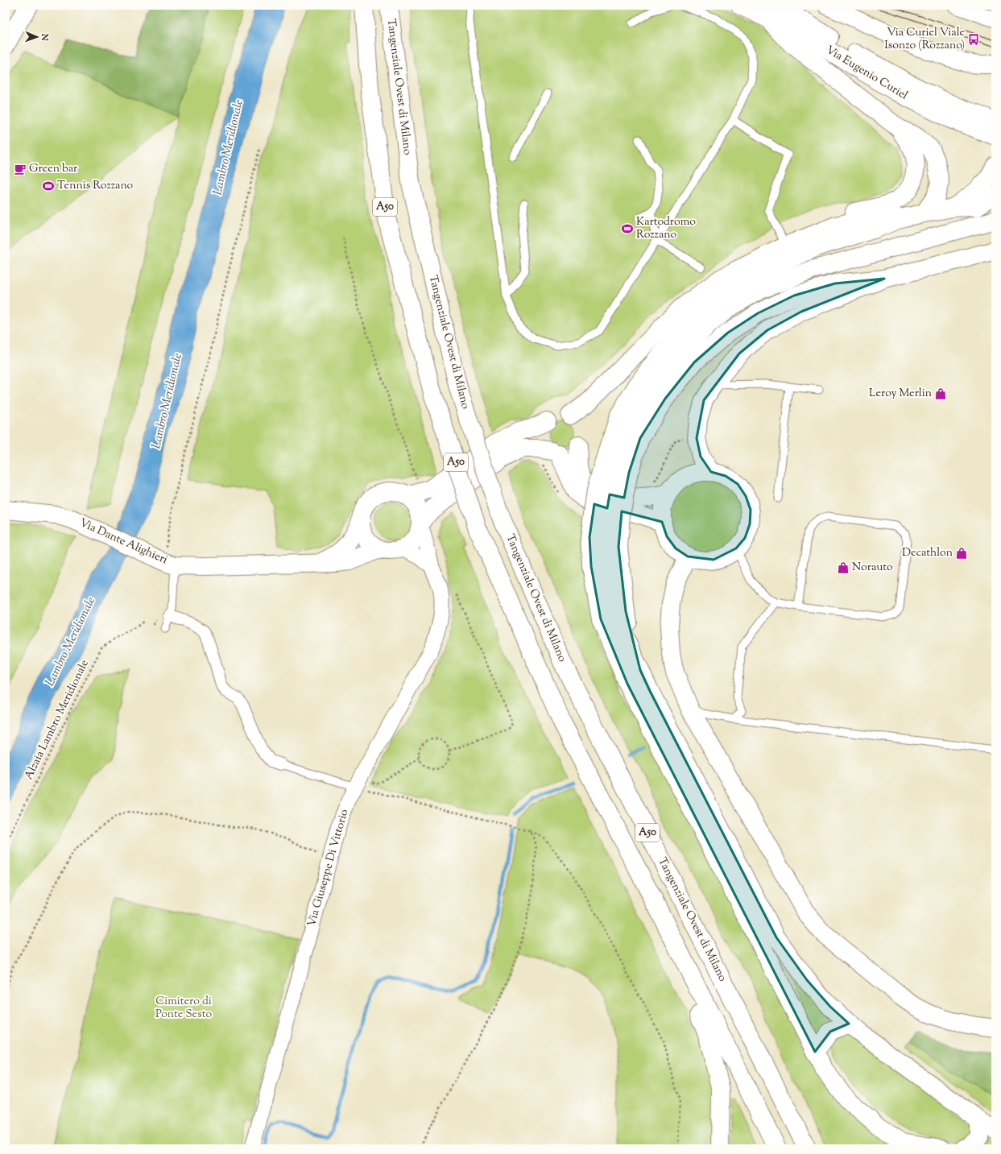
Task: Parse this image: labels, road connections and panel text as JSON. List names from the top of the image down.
{
  "streets": {
    "main road": [
      "Via Eugenio Curiel",
      "Tangenziale Ovest di Milano",
      "A50",
      "Via Dante Alighieri"
    ],
    "street": ["Via Giuseppe Di Vittorio"],
    "path": ["Alzaia Lambro Meridionale"]
  },
  "crossings": [
    ["Via Dante Alighieri", "Via Giuseppe Di Vittorio"]
  ],
  "water": ["Lambro Meridionale"],
  "parks": ["Cimitero di Ponte Sesto"],
  "places": {
    "bus stop": ["Via Curiel Viale Isonzo (Rozzano)"],
    "cafe": ["Green bar"],
    "sports": ["Tennis Rozzano", "Kartodromo Rozzano"],
    "shop": ["Leroy Merlin", "Decathlon", "Norauto"]
  },
  "north": "right"
}
